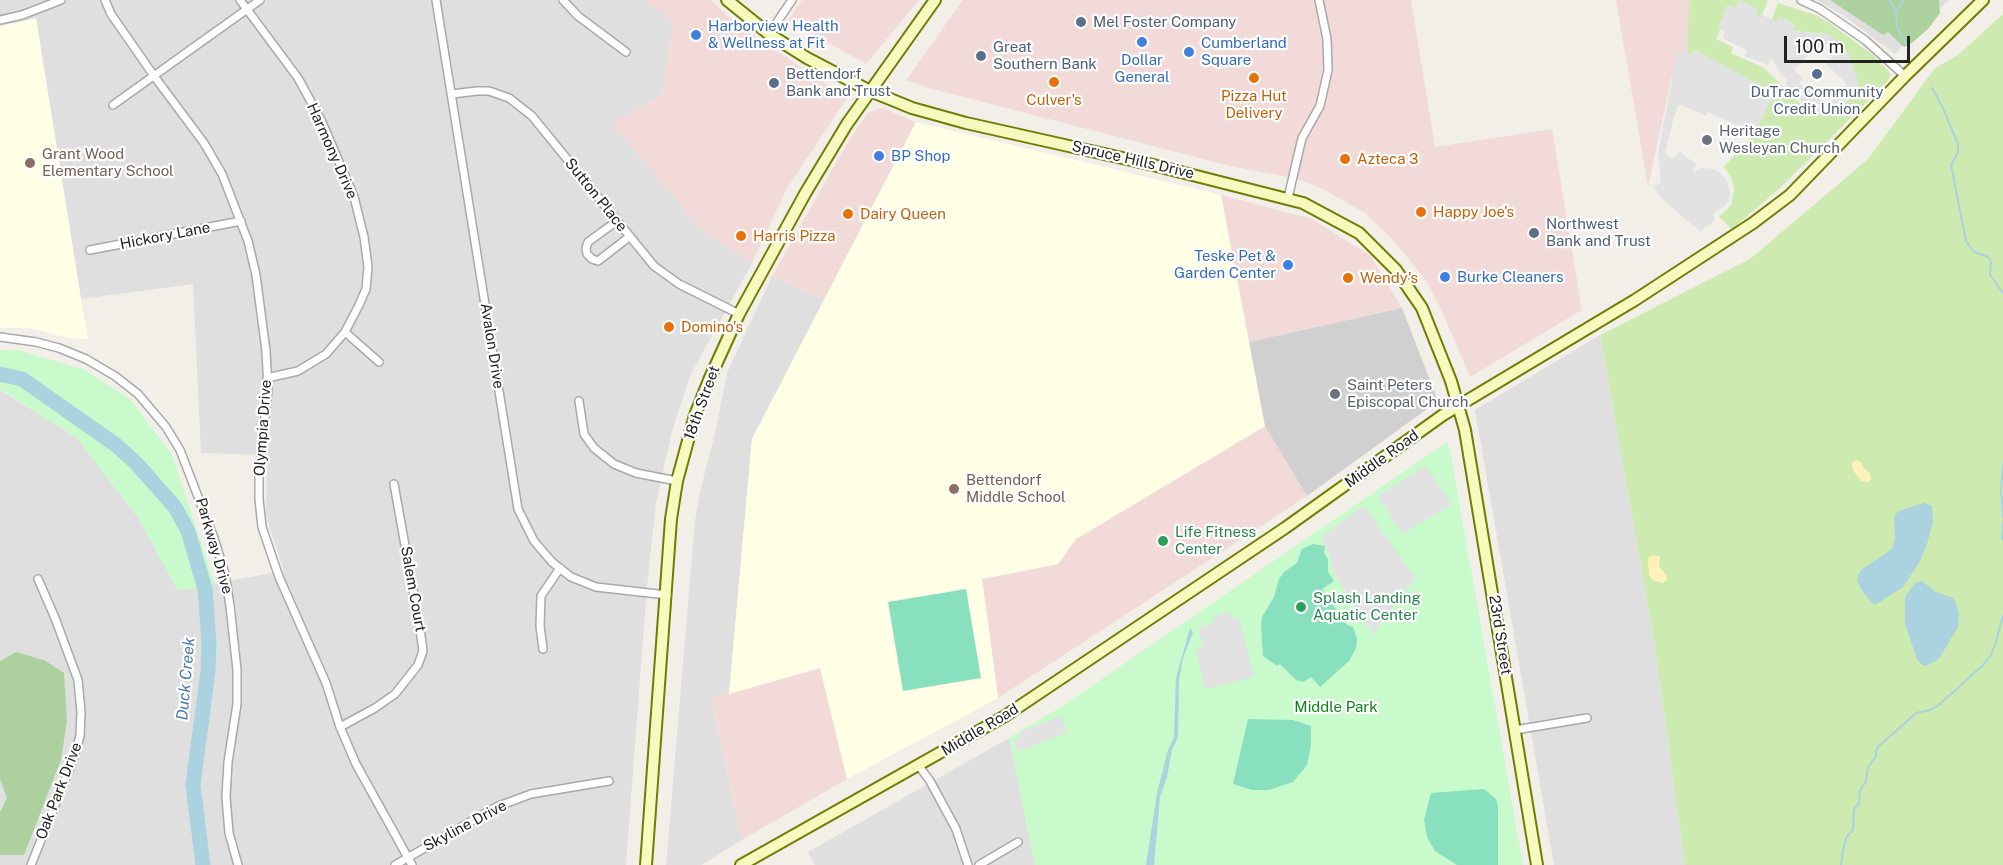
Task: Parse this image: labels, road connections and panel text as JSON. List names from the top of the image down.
{
  "streets": {
    "main road": [
      "Spruce Hills Drive",
      "18th Street",
      "Middle Road",
      "23rd Street"
    ],
    "street": [
      "Harmony Drive",
      "Sutton Place",
      "Hickory Lane",
      "Avalon Drive",
      "Olympia Drive",
      "Parkway Drive",
      "Salem Court",
      "Oak Park Drive",
      "Skyline Drive"
    ]
  },
  "crossings": [
    ["Harmony Drive", "Olympia Drive"],
    ["Spruce Hills Drive", "18th Street"],
    ["Spruce Hills Drive", "Middle Road"],
    ["Spruce Hills Drive", "23rd Street"],
    ["Sutton Place", "Avalon Drive"],
    ["Sutton Place", "18th Street"],
    ["Hickory Lane", "Olympia Drive"],
    ["Avalon Drive", "18th Street"],
    ["Olympia Drive", "Salem Court"],
    ["Olympia Drive", "Skyline Drive"],
    ["Middle Road", "23rd Street"]
  ],
  "water": ["Duck Creek"],
  "parks": ["Middle Park"],
  "places": [
    "Mel Foster Company",
    "Harborview Health & Wellness at Fit",
    "Dollar General",
    "Cumberland Square",
    "Great Southern Bank",
    "DuTrac Community Credit Union",
    "Pizza Hut Delivery",
    "Culver's",
    "Bettendorf Bank and Trust",
    "Heritage Wesleyan Church",
    "BP Shop",
    "Azteca 3",
    "Grant Wood Elementary School",
    "Happy Joe's",
    "Dairy Queen",
    "Northwest Bank and Trust",
    "Harris Pizza",
    "Teske Pet & Garden Center",
    "Burke Cleaners",
    "Wendy's",
    "Domino's",
    "Saint Peters Episcopal Church",
    "Bettendorf Middle School",
    "Life Fitness Center",
    "Splash Landing Aquatic Center"
  ],
  "scale_bar": "100 m"
}
